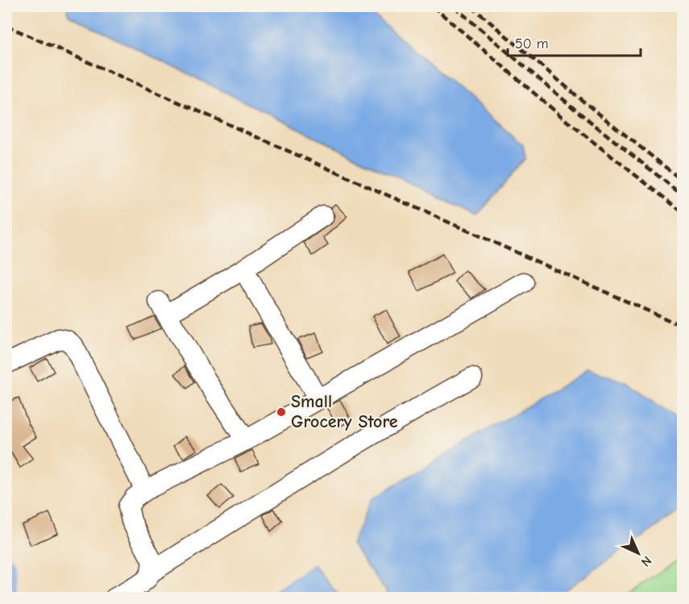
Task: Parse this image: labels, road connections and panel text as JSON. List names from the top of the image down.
{
  "places": ["Small Grocery Store"],
  "scale_bar": "50 m",
  "north": "bottom right"
}
